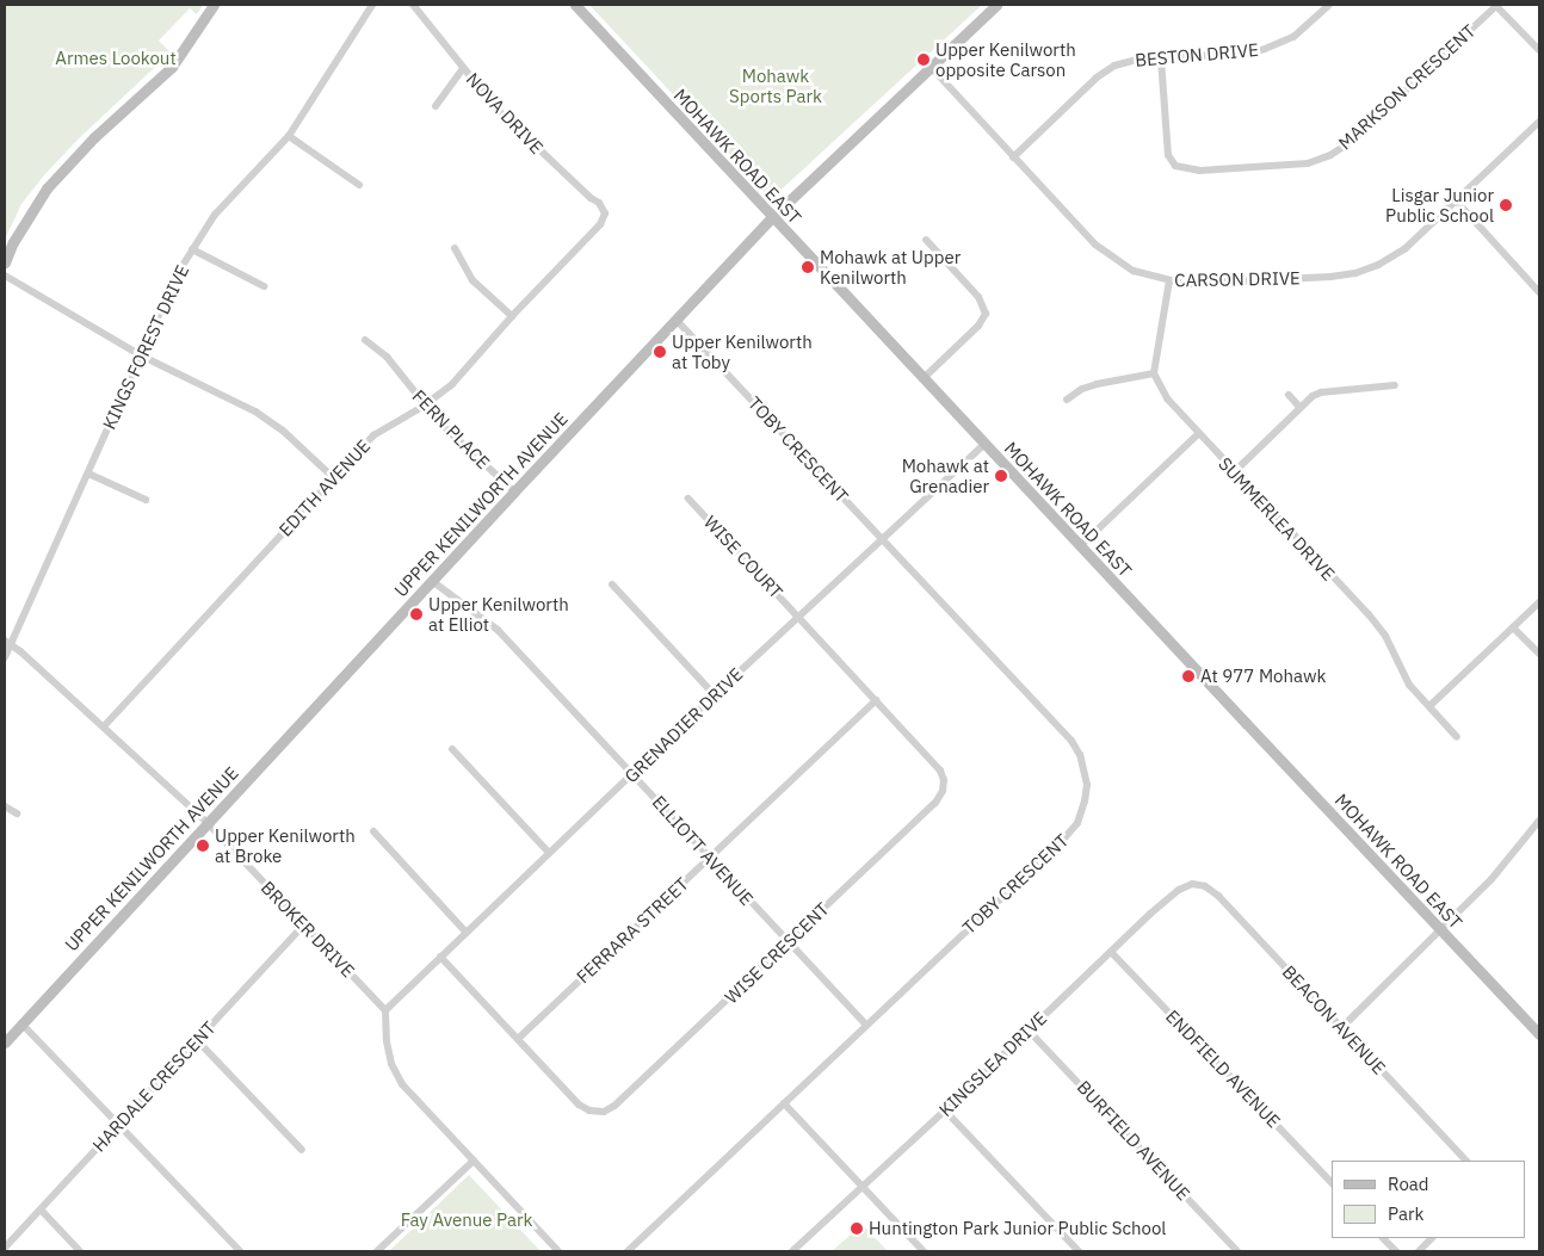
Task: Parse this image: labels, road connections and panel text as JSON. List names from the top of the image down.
{
  "streets": {
    "main road": ["MOHAWK ROAD EAST", "UPPER KENILWORTH AVENUE"],
    "street": [
      "BESTON DRIVE",
      "MARKSON CRESCENT",
      "NOVA DRIVE",
      "CARSON DRIVE",
      "KINGS FOREST DRIVE",
      "FERN PLACE",
      "TOBY CRESCENT",
      "EDITH AVENUE",
      "SUMMERLEA DRIVE",
      "WISE COURT",
      "GRENADIER DRIVE",
      "ELLIOTT AVENUE",
      "BROKER DRIVE",
      "FERRARA STREET",
      "WISE CRESCENT",
      "BEACON AVENUE",
      "KINGSLEA DRIVE",
      "ENDFIELD AVENUE",
      "HARDALE CRESCENT",
      "BURFIELD AVENUE"
    ]
  },
  "crossings": [
    ["BESTON DRIVE", "MARKSON CRESCENT"],
    ["BESTON DRIVE", "CARSON DRIVE"],
    ["NOVA DRIVE", "EDITH AVENUE"],
    ["MOHAWK ROAD EAST", "UPPER KENILWORTH AVENUE"],
    ["MOHAWK ROAD EAST", "GRENADIER DRIVE"],
    ["CARSON DRIVE", "UPPER KENILWORTH AVENUE"],
    ["KINGS FOREST DRIVE", "BROKER DRIVE"],
    ["FERN PLACE", "EDITH AVENUE"],
    ["FERN PLACE", "UPPER KENILWORTH AVENUE"],
    ["TOBY CRESCENT", "UPPER KENILWORTH AVENUE"],
    ["TOBY CRESCENT", "GRENADIER DRIVE"],
    ["TOBY CRESCENT", "ELLIOTT AVENUE"],
    ["EDITH AVENUE", "BROKER DRIVE"],
    ["UPPER KENILWORTH AVENUE", "ELLIOTT AVENUE"],
    ["UPPER KENILWORTH AVENUE", "BROKER DRIVE"],
    ["WISE COURT", "GRENADIER DRIVE"],
    ["WISE COURT", "WISE CRESCENT"],
    ["GRENADIER DRIVE", "ELLIOTT AVENUE"],
    ["GRENADIER DRIVE", "BROKER DRIVE"],
    ["GRENADIER DRIVE", "WISE CRESCENT"],
    ["ELLIOTT AVENUE", "FERRARA STREET"],
    ["ELLIOTT AVENUE", "WISE CRESCENT"],
    ["BROKER DRIVE", "HARDALE CRESCENT"],
    ["FERRARA STREET", "WISE CRESCENT"],
    ["BEACON AVENUE", "KINGSLEA DRIVE"],
    ["KINGSLEA DRIVE", "ENDFIELD AVENUE"],
    ["KINGSLEA DRIVE", "BURFIELD AVENUE"]
  ],
  "parks": ["Armes Lookout", "Mohawk Sports Park", "Fay Avenue Park"],
  "places": [
    "Upper Kenilworth opposite Carson",
    "Lisgar Junior Public School",
    "Mohawk at Upper Kenilworth",
    "Upper Kenilworth at Toby",
    "Mohawk at Grenadier",
    "Upper Kenilworth at Elliot",
    "At 977 Mohawk",
    "Upper Kenilworth at Broke",
    "Huntington Park Junior Public School"
  ],
  "legend": ["Road", "Park"]
}
